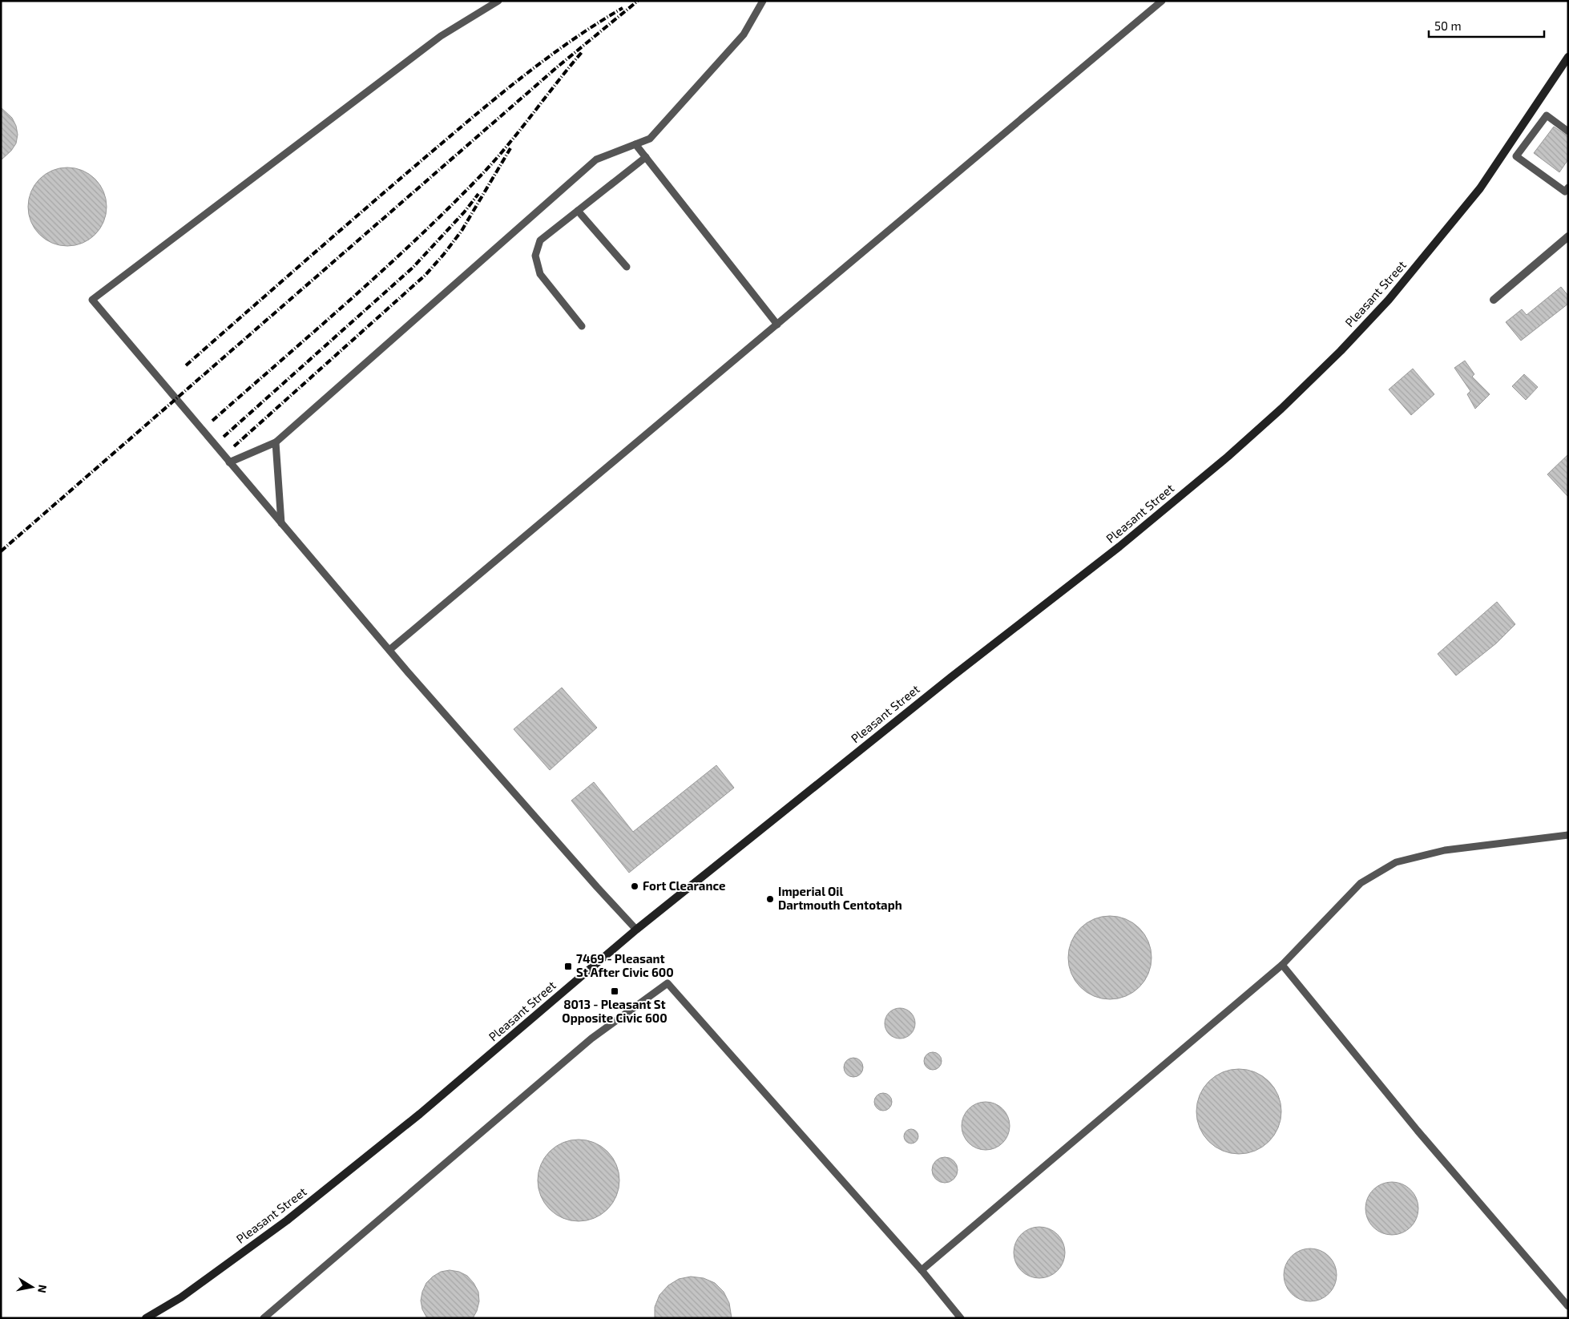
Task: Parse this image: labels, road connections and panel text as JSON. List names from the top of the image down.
{
  "streets": {
    "main road": ["Pleasant Street"]
  },
  "places": {
    "other": ["Fort Clearance", "Imperial Oil Dartmouth Centotaph"],
    "transit": ["7469 - Pleasant St After Civic 600", "8013 - Pleasant St Opposite Civic 600"]
  },
  "scale_bar": "50 m",
  "north": "right"
}
